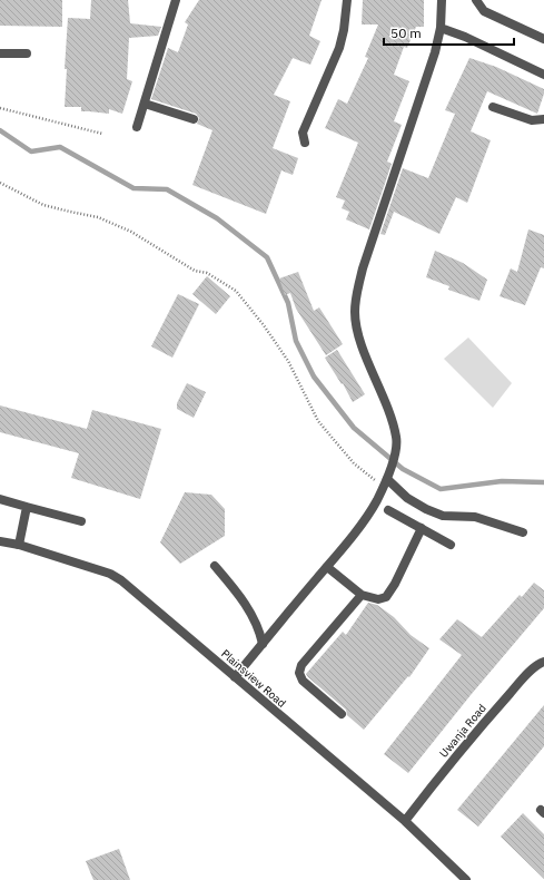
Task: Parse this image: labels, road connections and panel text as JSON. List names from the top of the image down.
{
  "streets": {
    "street": ["Plainsview Road", "Uwanja Road"]
  },
  "crossings": [
    ["Plainsview Road", "Uwanja Road"]
  ],
  "scale_bar": "50 m"
}
